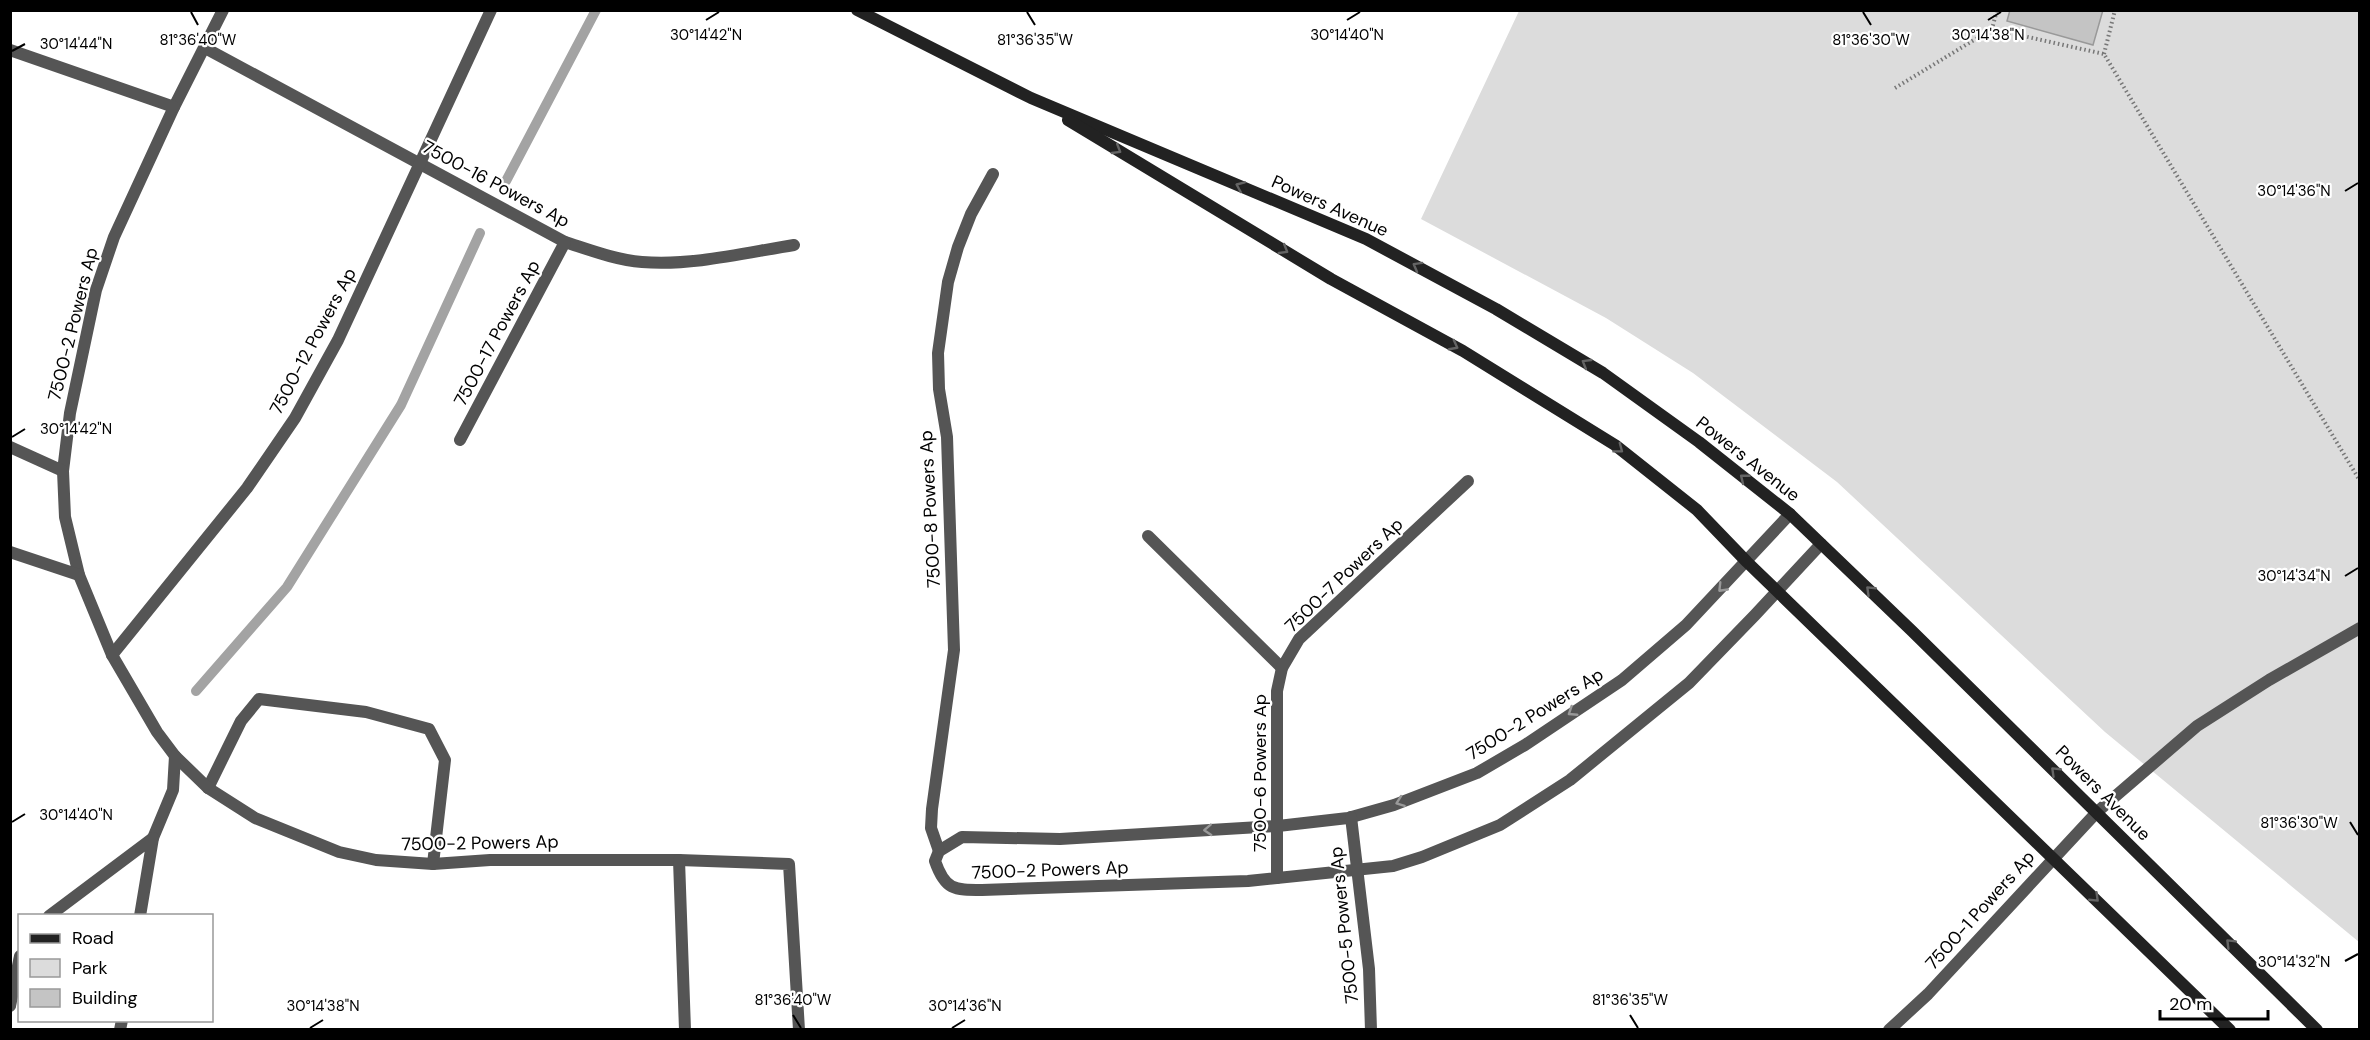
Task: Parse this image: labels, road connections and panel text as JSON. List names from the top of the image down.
{
  "streets": {
    "street": [
      "7500-16 Powers Ap",
      "Powers Avenue",
      "7500-2 Powers Ap",
      "7500-17 Powers Ap",
      "7500-12 Powers Ap",
      "7500-8 Powers Ap",
      "7500-7 Powers Ap",
      "7500-6 Powers Ap",
      "7500-1 Powers Ap",
      "7500-5 Powers Ap"
    ]
  },
  "crossings": [
    ["7500-16 Powers Ap", "7500-2 Powers Ap"],
    ["7500-16 Powers Ap", "7500-17 Powers Ap"],
    ["7500-16 Powers Ap", "7500-12 Powers Ap"],
    ["Powers Avenue", "7500-2 Powers Ap"],
    ["Powers Avenue", "7500-1 Powers Ap"],
    ["7500-2 Powers Ap", "7500-12 Powers Ap"],
    ["7500-2 Powers Ap", "7500-8 Powers Ap"],
    ["7500-2 Powers Ap", "7500-6 Powers Ap"],
    ["7500-2 Powers Ap", "7500-5 Powers Ap"],
    ["7500-7 Powers Ap", "7500-6 Powers Ap"]
  ],
  "legend": ["Road", "Park", "Building"],
  "scale_bar": "20 m",
  "coordinates": [
    "30°14'42\"N",
    "30°14'40\"N",
    "30°14'38\"N",
    "81°36'40\"W",
    "81°36'35\"W",
    "81°36'30\"W",
    "30°14'44\"N",
    "30°14'36\"N",
    "30°14'34\"N",
    "30°14'32\"N"
  ]
}
